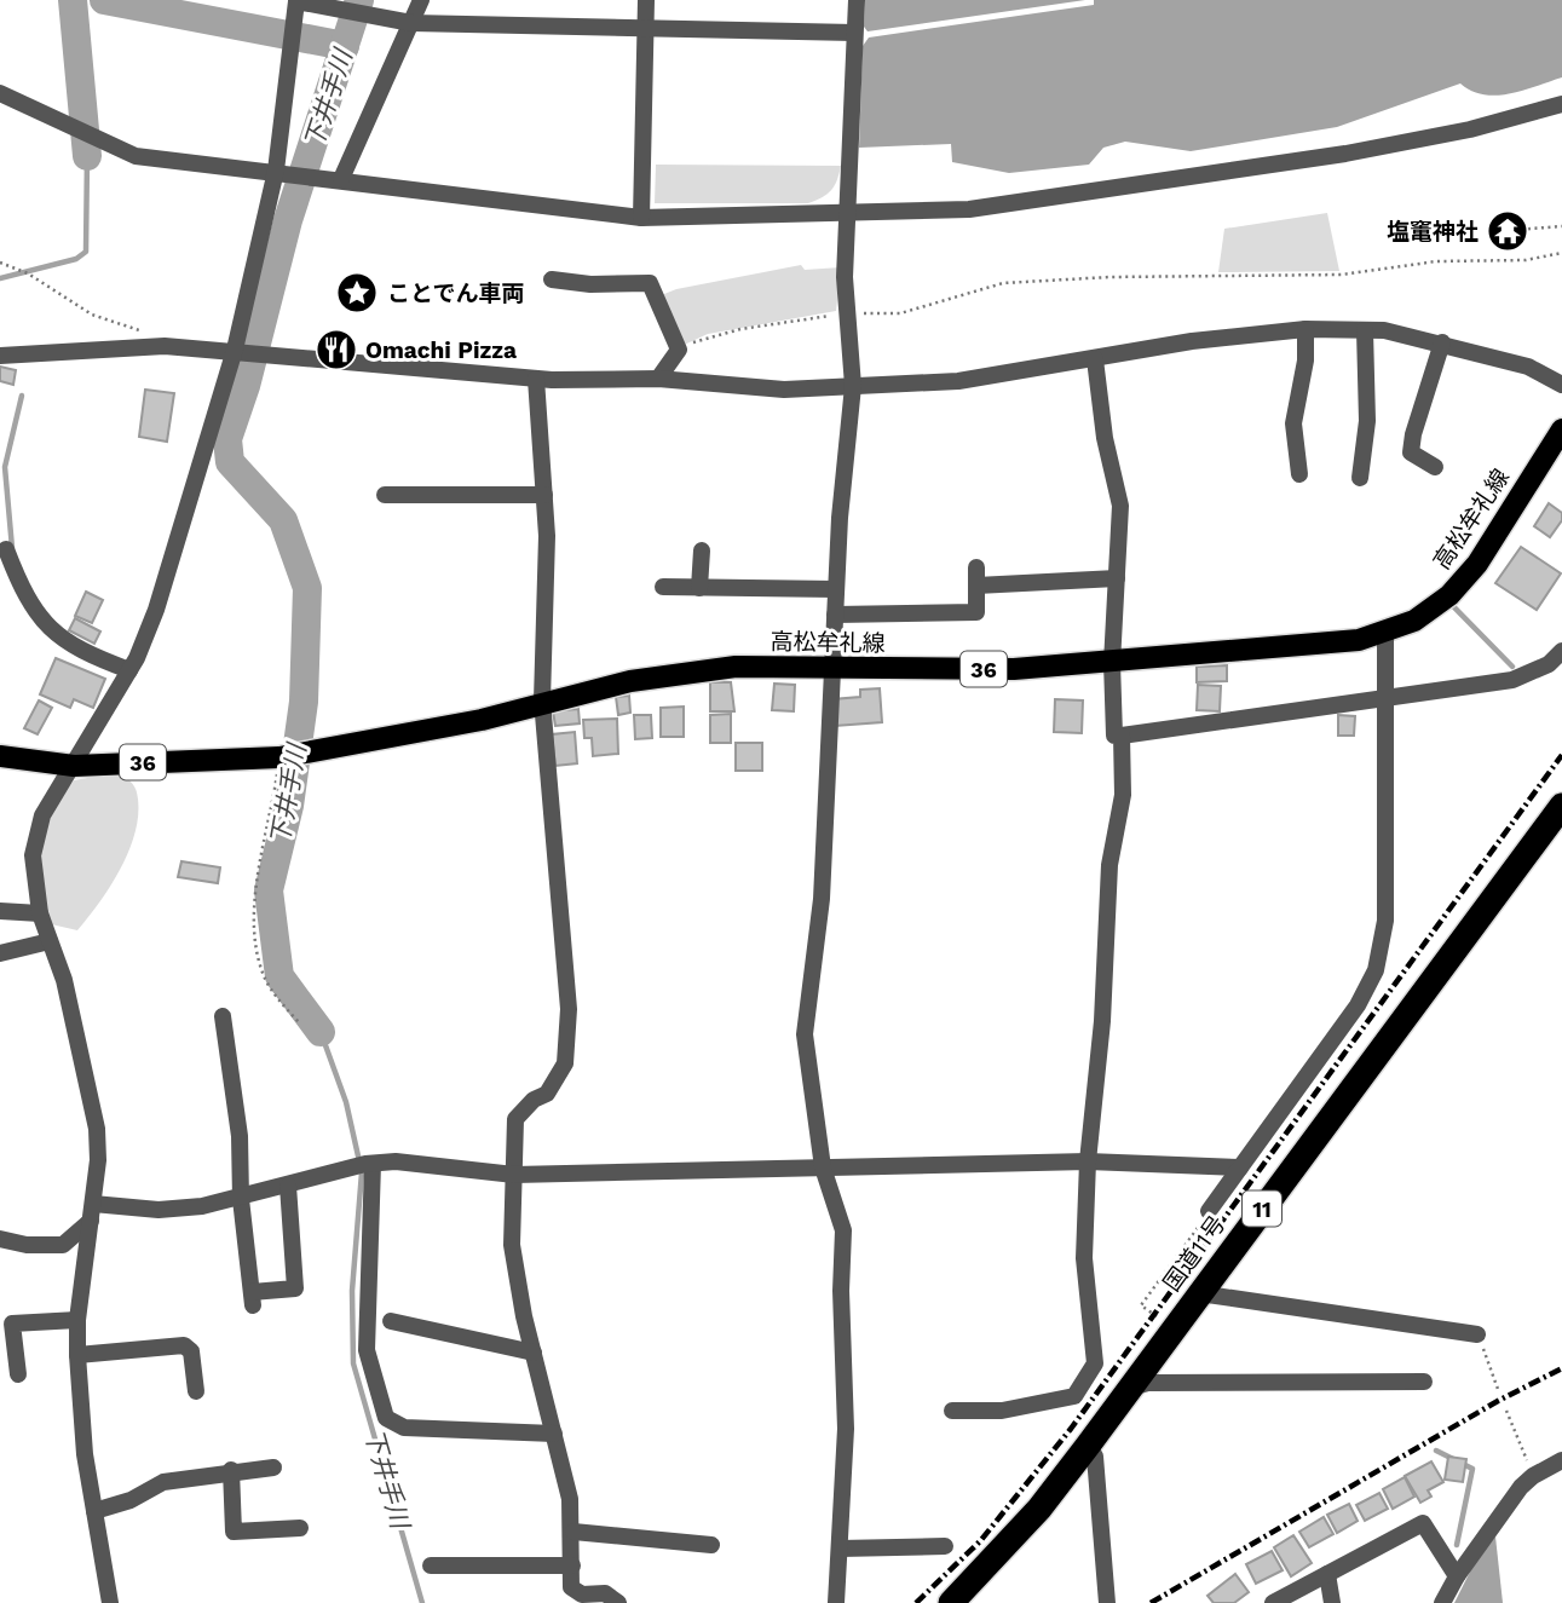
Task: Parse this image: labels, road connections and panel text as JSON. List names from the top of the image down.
{
  "streets": {
    "highway": ["11", "国道11号"],
    "main road": ["高松牟礼線", "36"]
  },
  "water": ["下井手川"],
  "places": {
    "temple": ["塩竃神社"],
    "place": ["ことでん車両"],
    "restaurant": ["Omachi Pizza"]
  }
}
